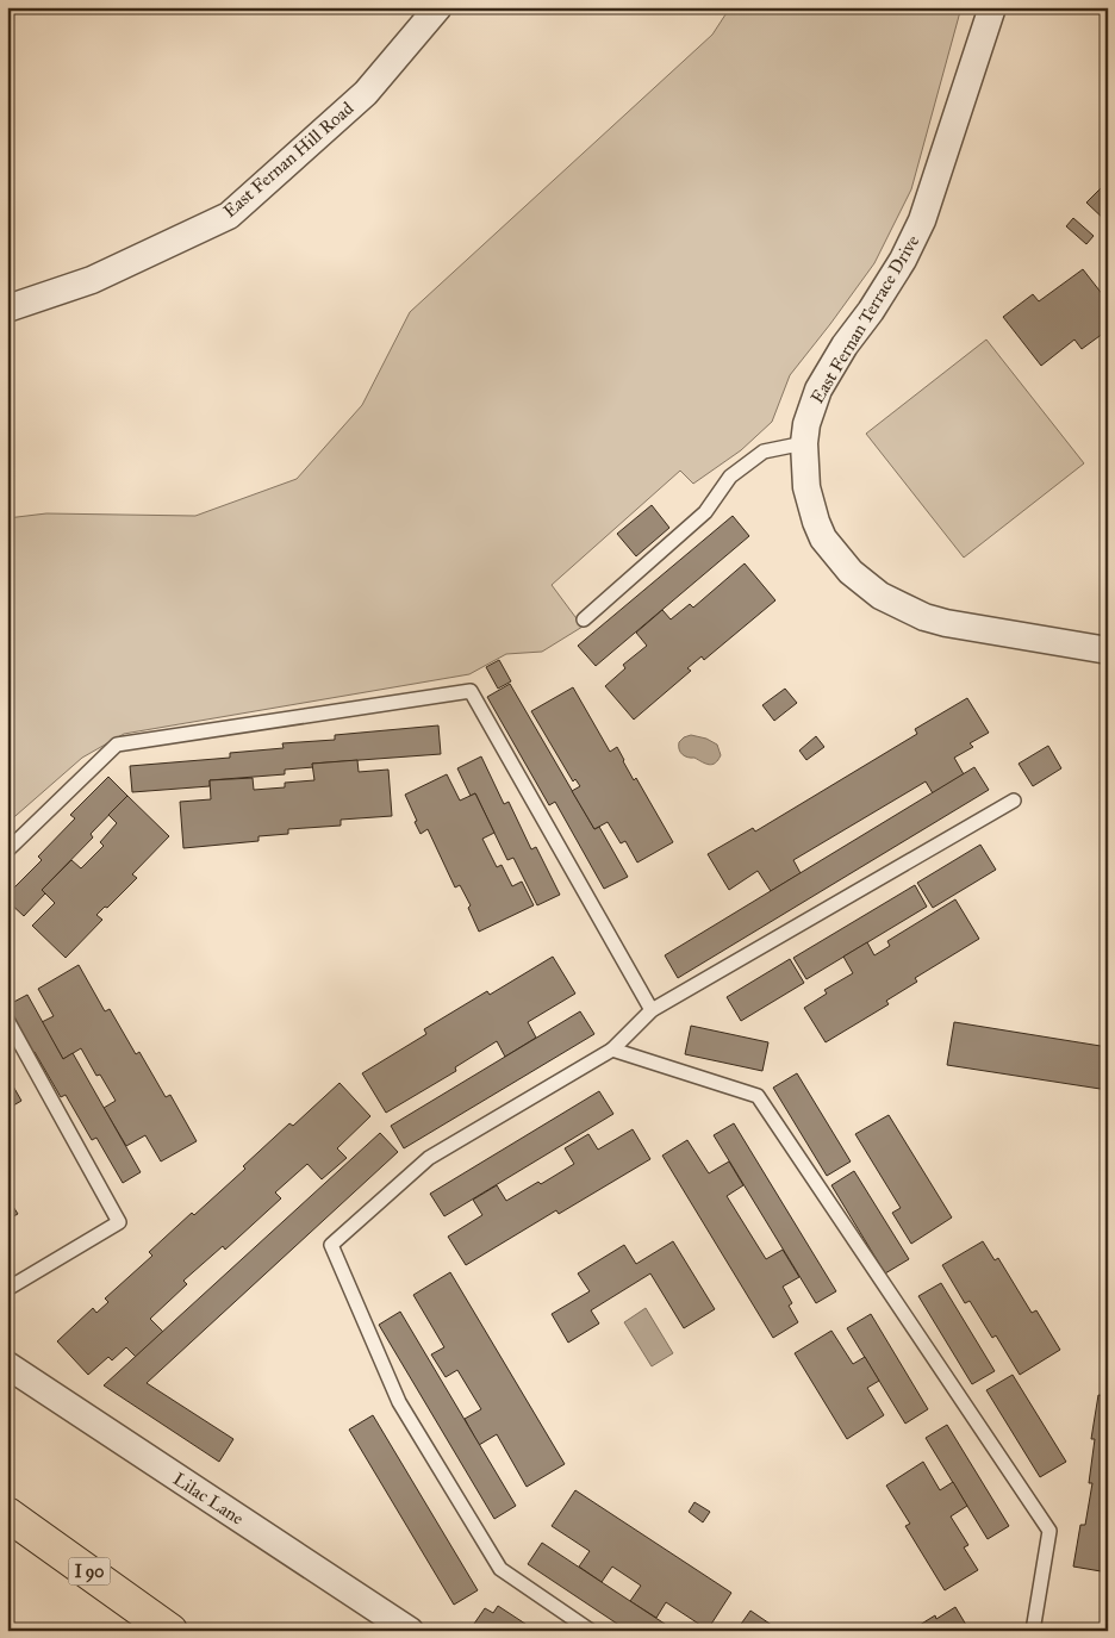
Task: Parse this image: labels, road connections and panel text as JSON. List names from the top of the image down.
{
  "streets": {
    "highway": ["I 90"],
    "street": ["East Fernan Hill Road", "East Fernan Terrace Drive", "Lilac Lane"]
  }
}
